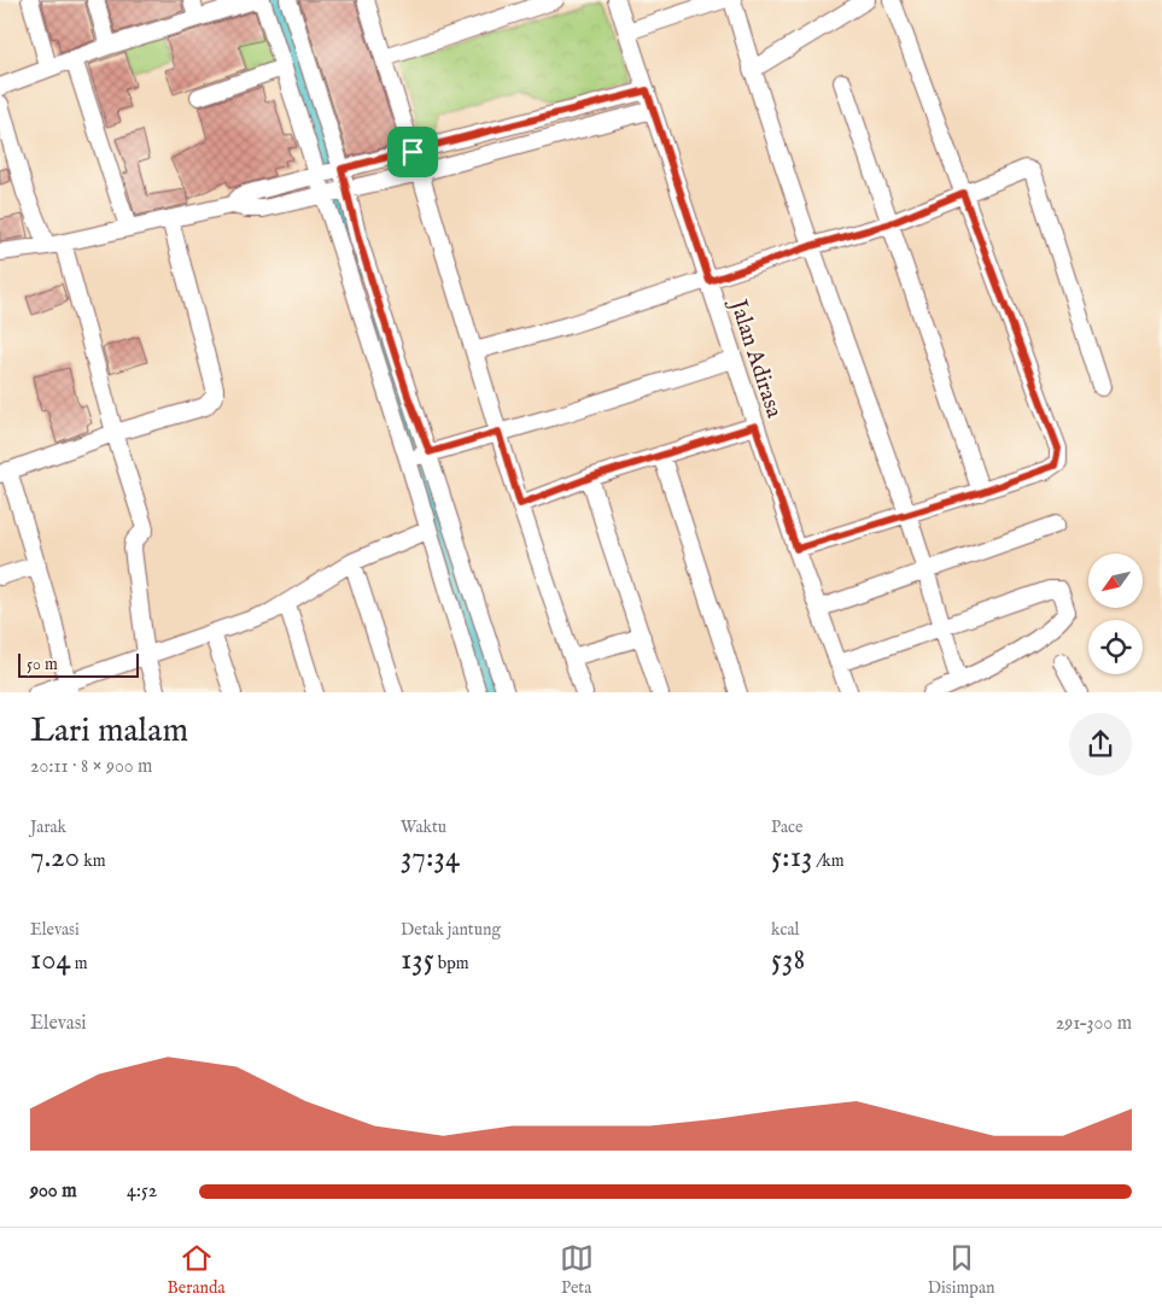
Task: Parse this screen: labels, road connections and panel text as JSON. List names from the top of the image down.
{
  "streets": {
    "street": ["Jalan Adirasa"]
  },
  "scale_bar": "50 m",
  "north": "bottom left",
  "page": {
    "scale": "50 m",
    "heading": ["Lari malam", "20:11 · 8 × 900 m"],
    "stats": [
      ["Jarak", "7.20 km"],
      ["Waktu", "37:34"],
      ["Pace", "5:13 /km"],
      ["Elevasi", "104 m"],
      ["Detak jantung", "135 bpm"],
      ["kcal", "538"]
    ],
    "chart": ["Elevasi", "291–300 m"],
    "list": [
      {
        "name": "900 m",
        "note": "4:52"
      }
    ],
    "tabs": ["Beranda", "Peta", "Disimpan"]
  }
}
